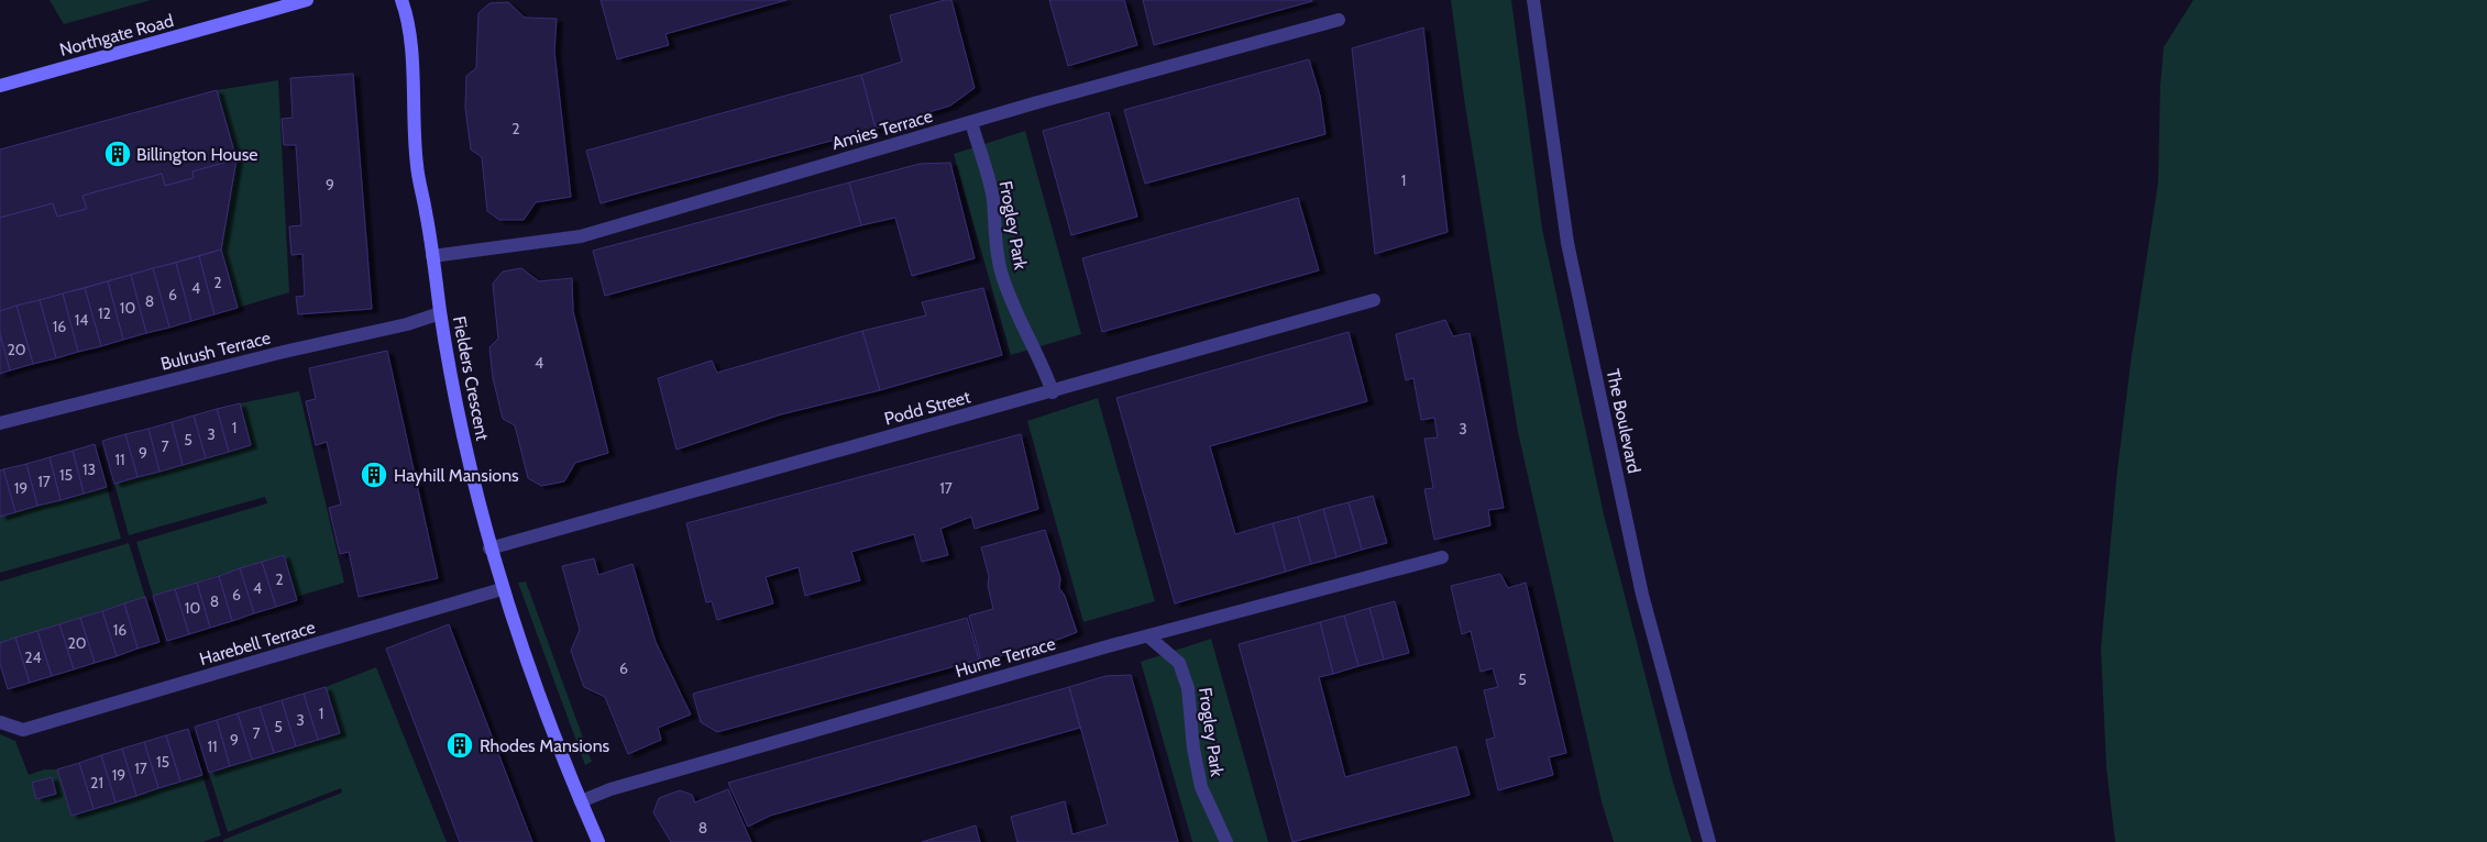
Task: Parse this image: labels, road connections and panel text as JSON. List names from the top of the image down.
{
  "streets": {
    "street": [
      "Northgate Road",
      "Amies Terrace",
      "Frogley Park",
      "Bulrush Terrace",
      "Fielders Crescent",
      "Podd Street",
      "The Boulevard",
      "Harebell Terrace",
      "Hume Terrace"
    ]
  },
  "crossings": [
    ["Amies Terrace", "Frogley Park"],
    ["Amies Terrace", "Fielders Crescent"],
    ["Frogley Park", "Podd Street"],
    ["Frogley Park", "Hume Terrace"],
    ["Bulrush Terrace", "Fielders Crescent"],
    ["Fielders Crescent", "Podd Street"],
    ["Fielders Crescent", "Harebell Terrace"],
    ["Fielders Crescent", "Hume Terrace"]
  ],
  "places": {
    "building": ["Billington House", "Hayhill Mansions", "Rhodes Mansions"]
  },
  "house_numbers": [
    "2",
    "1",
    "9",
    "2",
    "4",
    "6",
    "8",
    "10",
    "12",
    "14",
    "16",
    "20",
    "4",
    "1",
    "3",
    "3",
    "5",
    "7",
    "9",
    "11",
    "13",
    "15",
    "17",
    "19",
    "17",
    "2",
    "4",
    "6",
    "8",
    "10",
    "16",
    "20",
    "24",
    "6",
    "5",
    "1",
    "3",
    "5",
    "7",
    "9",
    "11",
    "15",
    "17",
    "19",
    "21",
    "8"
  ]
}
